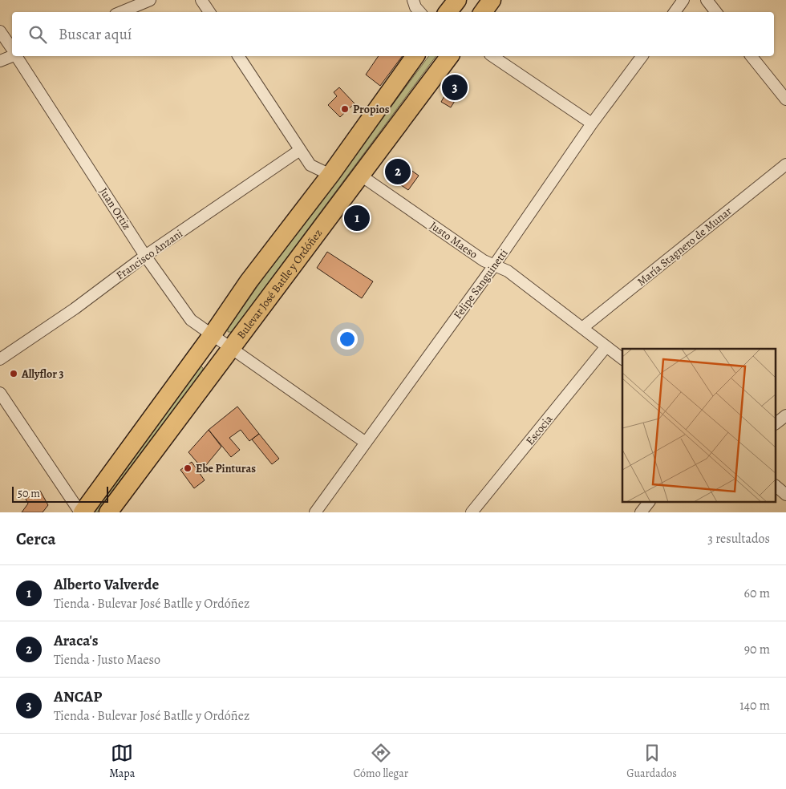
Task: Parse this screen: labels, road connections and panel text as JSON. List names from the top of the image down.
{
  "streets": {
    "main road": ["Bulevar José Batlle y Ordóñez"],
    "street": [
      "Juan Ortiz",
      "Justo Maeso",
      "María Stagnero de Munar",
      "Francisco Anzani",
      "Felipe Sanguinetti",
      "Escocia"
    ]
  },
  "crossings": [
    ["Juan Ortiz", "Francisco Anzani"],
    ["Juan Ortiz", "Bulevar José Batlle y Ordóñez"],
    ["Juan Ortiz", "Felipe Sanguinetti"],
    ["Justo Maeso", "María Stagnero de Munar"],
    ["Justo Maeso", "Bulevar José Batlle y Ordóñez"],
    ["Justo Maeso", "Felipe Sanguinetti"],
    ["Justo Maeso", "Escocia"]
  ],
  "places": ["Propios", "Allyflor 3", "Ebe Pinturas"],
  "scale_bar": "50 m",
  "page": {
    "search": "Buscar aquí",
    "pins": ["3", "2", "1"],
    "scale": "50 m",
    "heading": ["Cerca", "3 resultados"],
    "list": [
      {
        "mark": "1",
        "name": "Alberto Valverde",
        "note": "Tienda · Bulevar José Batlle y Ordóñez",
        "value": "60 m"
      },
      {
        "mark": "2",
        "name": "Araca's",
        "note": "Tienda · Justo Maeso",
        "value": "90 m"
      },
      {
        "mark": "3",
        "name": "ANCAP",
        "note": "Tienda · Bulevar José Batlle y Ordóñez",
        "value": "140 m"
      }
    ],
    "nav": ["Mapa", "Cómo llegar", "Guardados"]
  }
}
